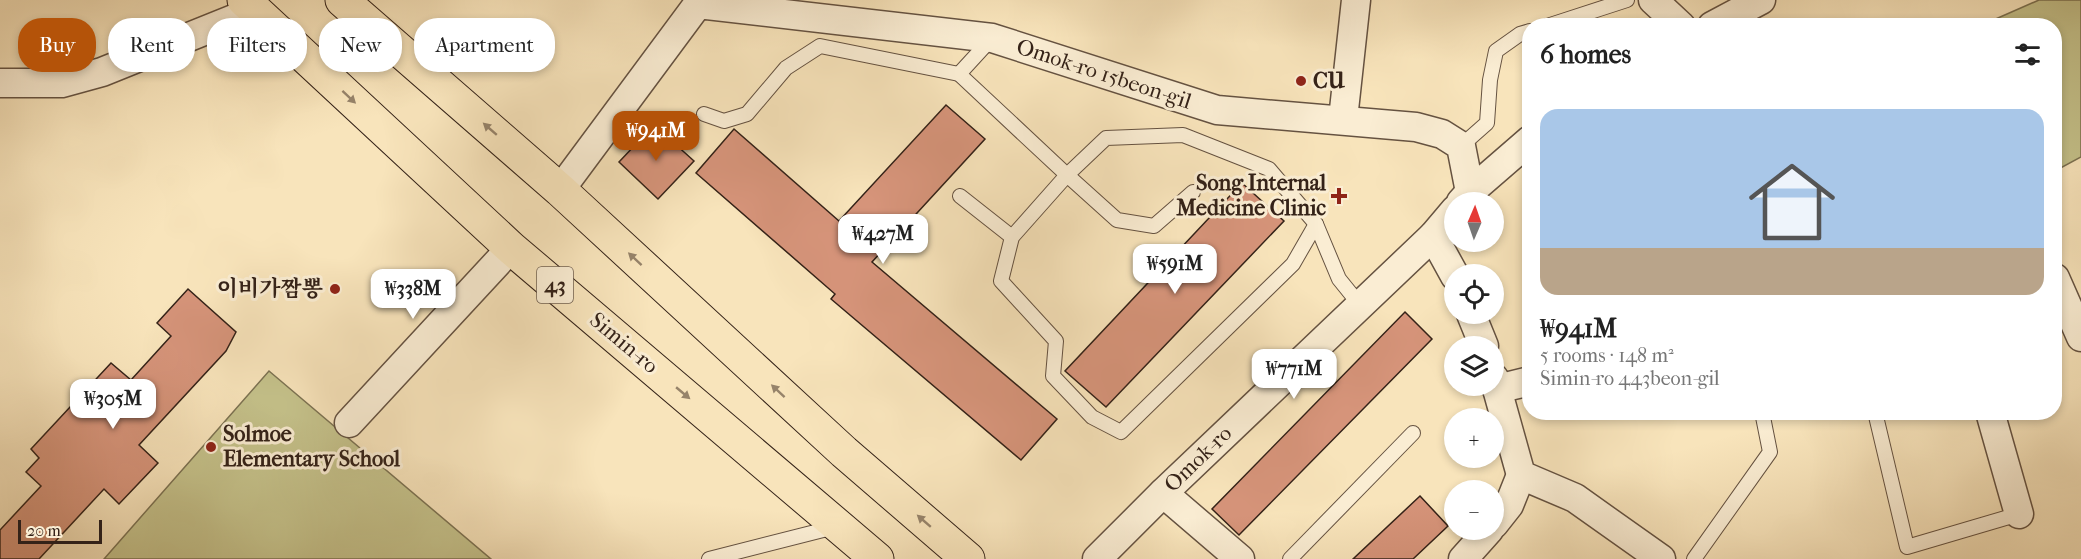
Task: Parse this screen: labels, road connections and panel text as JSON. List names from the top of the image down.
{
  "streets": {
    "main road": ["43", "Simin-ro"],
    "street": ["Omok-ro 15beon-gil", "Omok-ro"]
  },
  "places": {
    "other": ["CU", "이비가짬뽕", "Solmoe Elementary School"],
    "health": ["Song Internal Medicine Clinic"]
  },
  "scale_bar": "20 m",
  "north": "top",
  "page": {
    "chip": [
      "Buy",
      "Rent",
      "Filters",
      "New",
      "Apartment"
    ],
    "heading": "6 homes",
    "list": [
      {
        "name": "₩941M",
        "note": "5 rooms · 148 m² · Simin-ro 443beon-gil"
      }
    ],
    "price": [
      "₩941M",
      "₩427M",
      "₩591M",
      "₩338M",
      "₩771M",
      "₩305M"
    ],
    "map_buttons": ["+", "−"],
    "scale": "20 m"
  }
}
